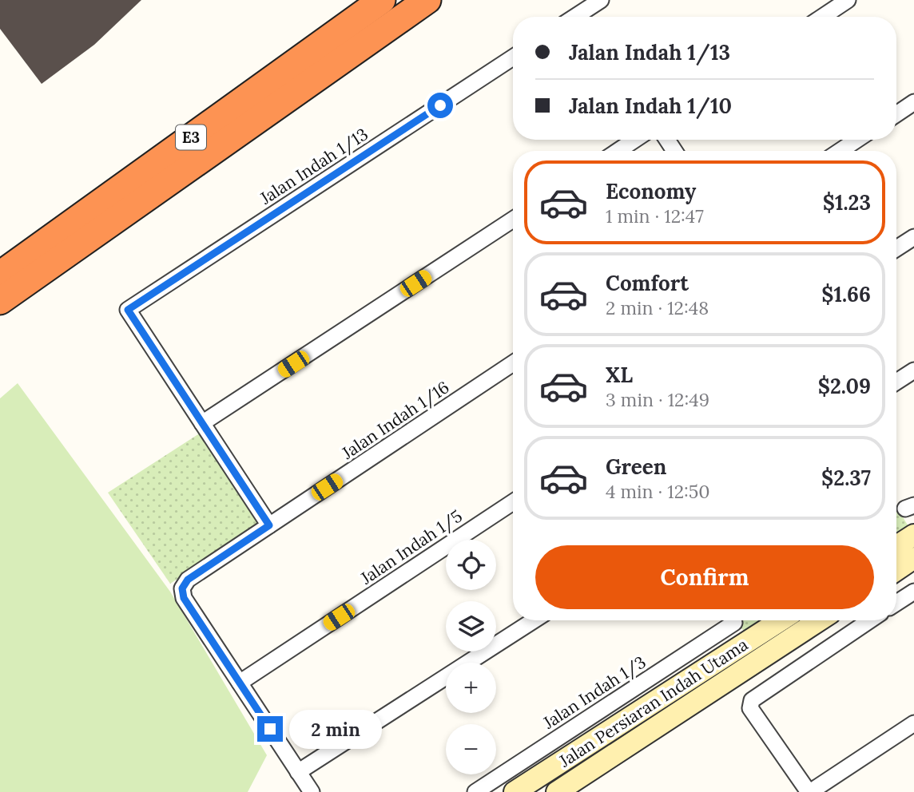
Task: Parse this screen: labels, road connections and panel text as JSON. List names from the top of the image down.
{
  "streets": {
    "highway": ["E3"],
    "main road": ["Jalan Persiaran Indah Utama"],
    "street": [
      "Jalan Indah 1/13",
      "Jalan Indah 1/16",
      "Jalan Indah 1/5",
      "Jalan Indah 1/3"
    ]
  },
  "crossings": [
    ["Jalan Indah 1/16", "Jalan Indah 1/5"]
  ],
  "page": {
    "banner": ["Jalan Indah 1/13", "Jalan Indah 1/10"],
    "list": [
      {
        "name": "Economy",
        "note": "1 min · 12:47",
        "value": "$1.23"
      },
      {
        "name": "Comfort",
        "note": "2 min · 12:48",
        "value": "$1.66"
      },
      {
        "name": "XL",
        "note": "3 min · 12:49",
        "value": "$2.09"
      },
      {
        "name": "Green",
        "note": "4 min · 12:50",
        "value": "$2.37"
      }
    ],
    "buttons": "Confirm",
    "map_buttons": ["+", "−"],
    "bubble": "2 min"
  }
}
